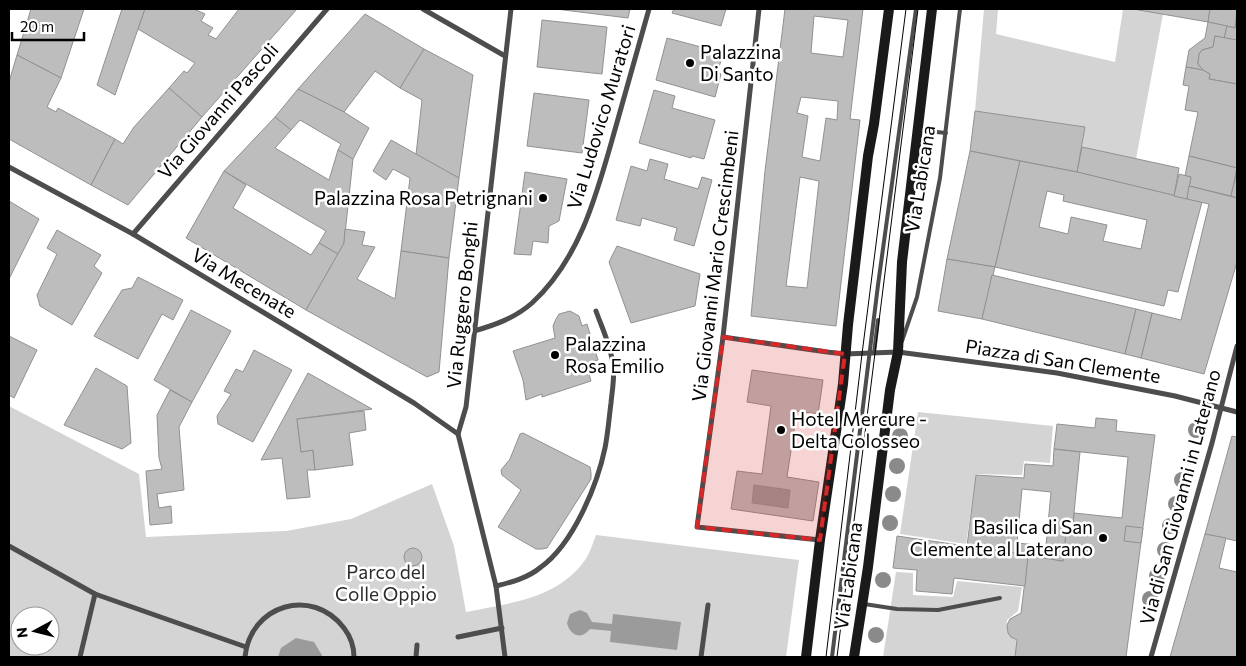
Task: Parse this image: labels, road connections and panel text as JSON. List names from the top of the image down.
{
  "streets": {
    "main road": ["Via Labicana"],
    "street": [
      "Via Giovanni Pascoli",
      "Via Ludovico Muratori",
      "Via Giovanni Mario Crescimbeni",
      "Via Mecenate",
      "Via Ruggero Bonghi",
      "Piazza di San Clemente",
      "Via di San Giovanni in Laterano"
    ]
  },
  "crossings": [
    ["Via Giovanni Pascoli", "Via Mecenate"],
    ["Via Ludovico Muratori", "Via Ruggero Bonghi"],
    ["Via Labicana", "Via Giovanni Mario Crescimbeni"],
    ["Via Labicana", "Piazza di San Clemente"],
    ["Via Mecenate", "Via Ruggero Bonghi"],
    ["Piazza di San Clemente", "Via di San Giovanni in Laterano"]
  ],
  "parks": ["Parco del Colle Oppio"],
  "places": [
    "Palazzina Di Santo",
    "Palazzina Rosa Petrignani",
    "Palazzina Rosa Emilio",
    "Hotel Mercure - Delta Colosseo",
    "Basilica di San Clemente al Laterano"
  ],
  "scale_bar": "20 m",
  "north": "left"
}
